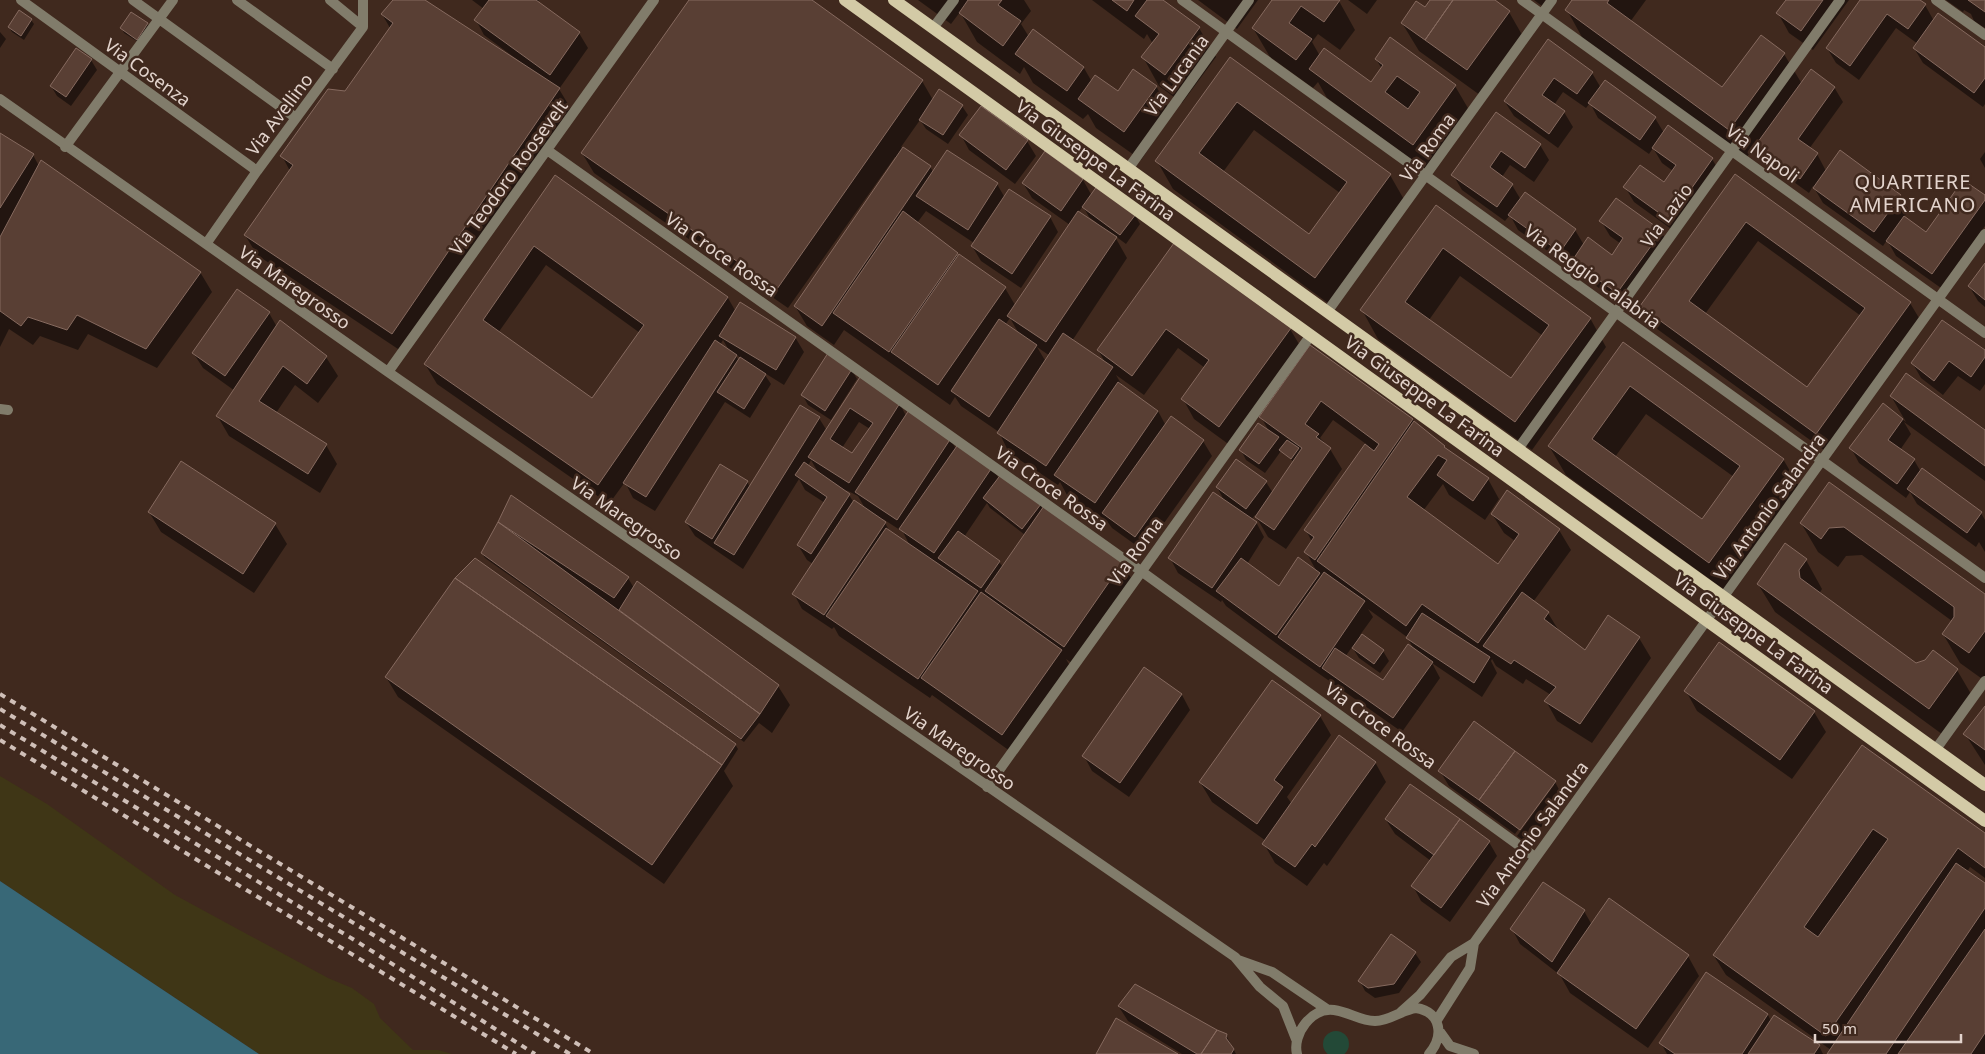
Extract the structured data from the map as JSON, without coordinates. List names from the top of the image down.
{
  "streets": {
    "main road": ["Via Giuseppe La Farina"],
    "street": [
      "Via Cosenza",
      "Via Lucania",
      "Via Avellino",
      "Via Roma",
      "Via Napoli",
      "Via Teodoro Roosevelt",
      "Via Lazio",
      "Via Croce Rossa",
      "Via Reggio Calabria",
      "Via Maregrosso",
      "Via Antonio Salandra"
    ]
  },
  "crossings": [
    ["Via Cosenza", "Via Avellino"],
    ["Via Lucania", "Via Giuseppe La Farina"],
    ["Via Lucania", "Via Reggio Calabria"],
    ["Via Avellino", "Via Maregrosso"],
    ["Via Roma", "Via Napoli"],
    ["Via Roma", "Via Giuseppe La Farina"],
    ["Via Roma", "Via Croce Rossa"],
    ["Via Roma", "Via Reggio Calabria"],
    ["Via Roma", "Via Maregrosso"],
    ["Via Napoli", "Via Lazio"],
    ["Via Napoli", "Via Antonio Salandra"],
    ["Via Giuseppe La Farina", "Via Lazio"],
    ["Via Giuseppe La Farina", "Via Antonio Salandra"],
    ["Via Teodoro Roosevelt", "Via Croce Rossa"],
    ["Via Teodoro Roosevelt", "Via Maregrosso"],
    ["Via Lazio", "Via Reggio Calabria"],
    ["Via Croce Rossa", "Via Antonio Salandra"],
    ["Via Reggio Calabria", "Via Antonio Salandra"]
  ],
  "districts": ["QUARTIERE AMERICANO"],
  "scale_bar": "50 m"
}
